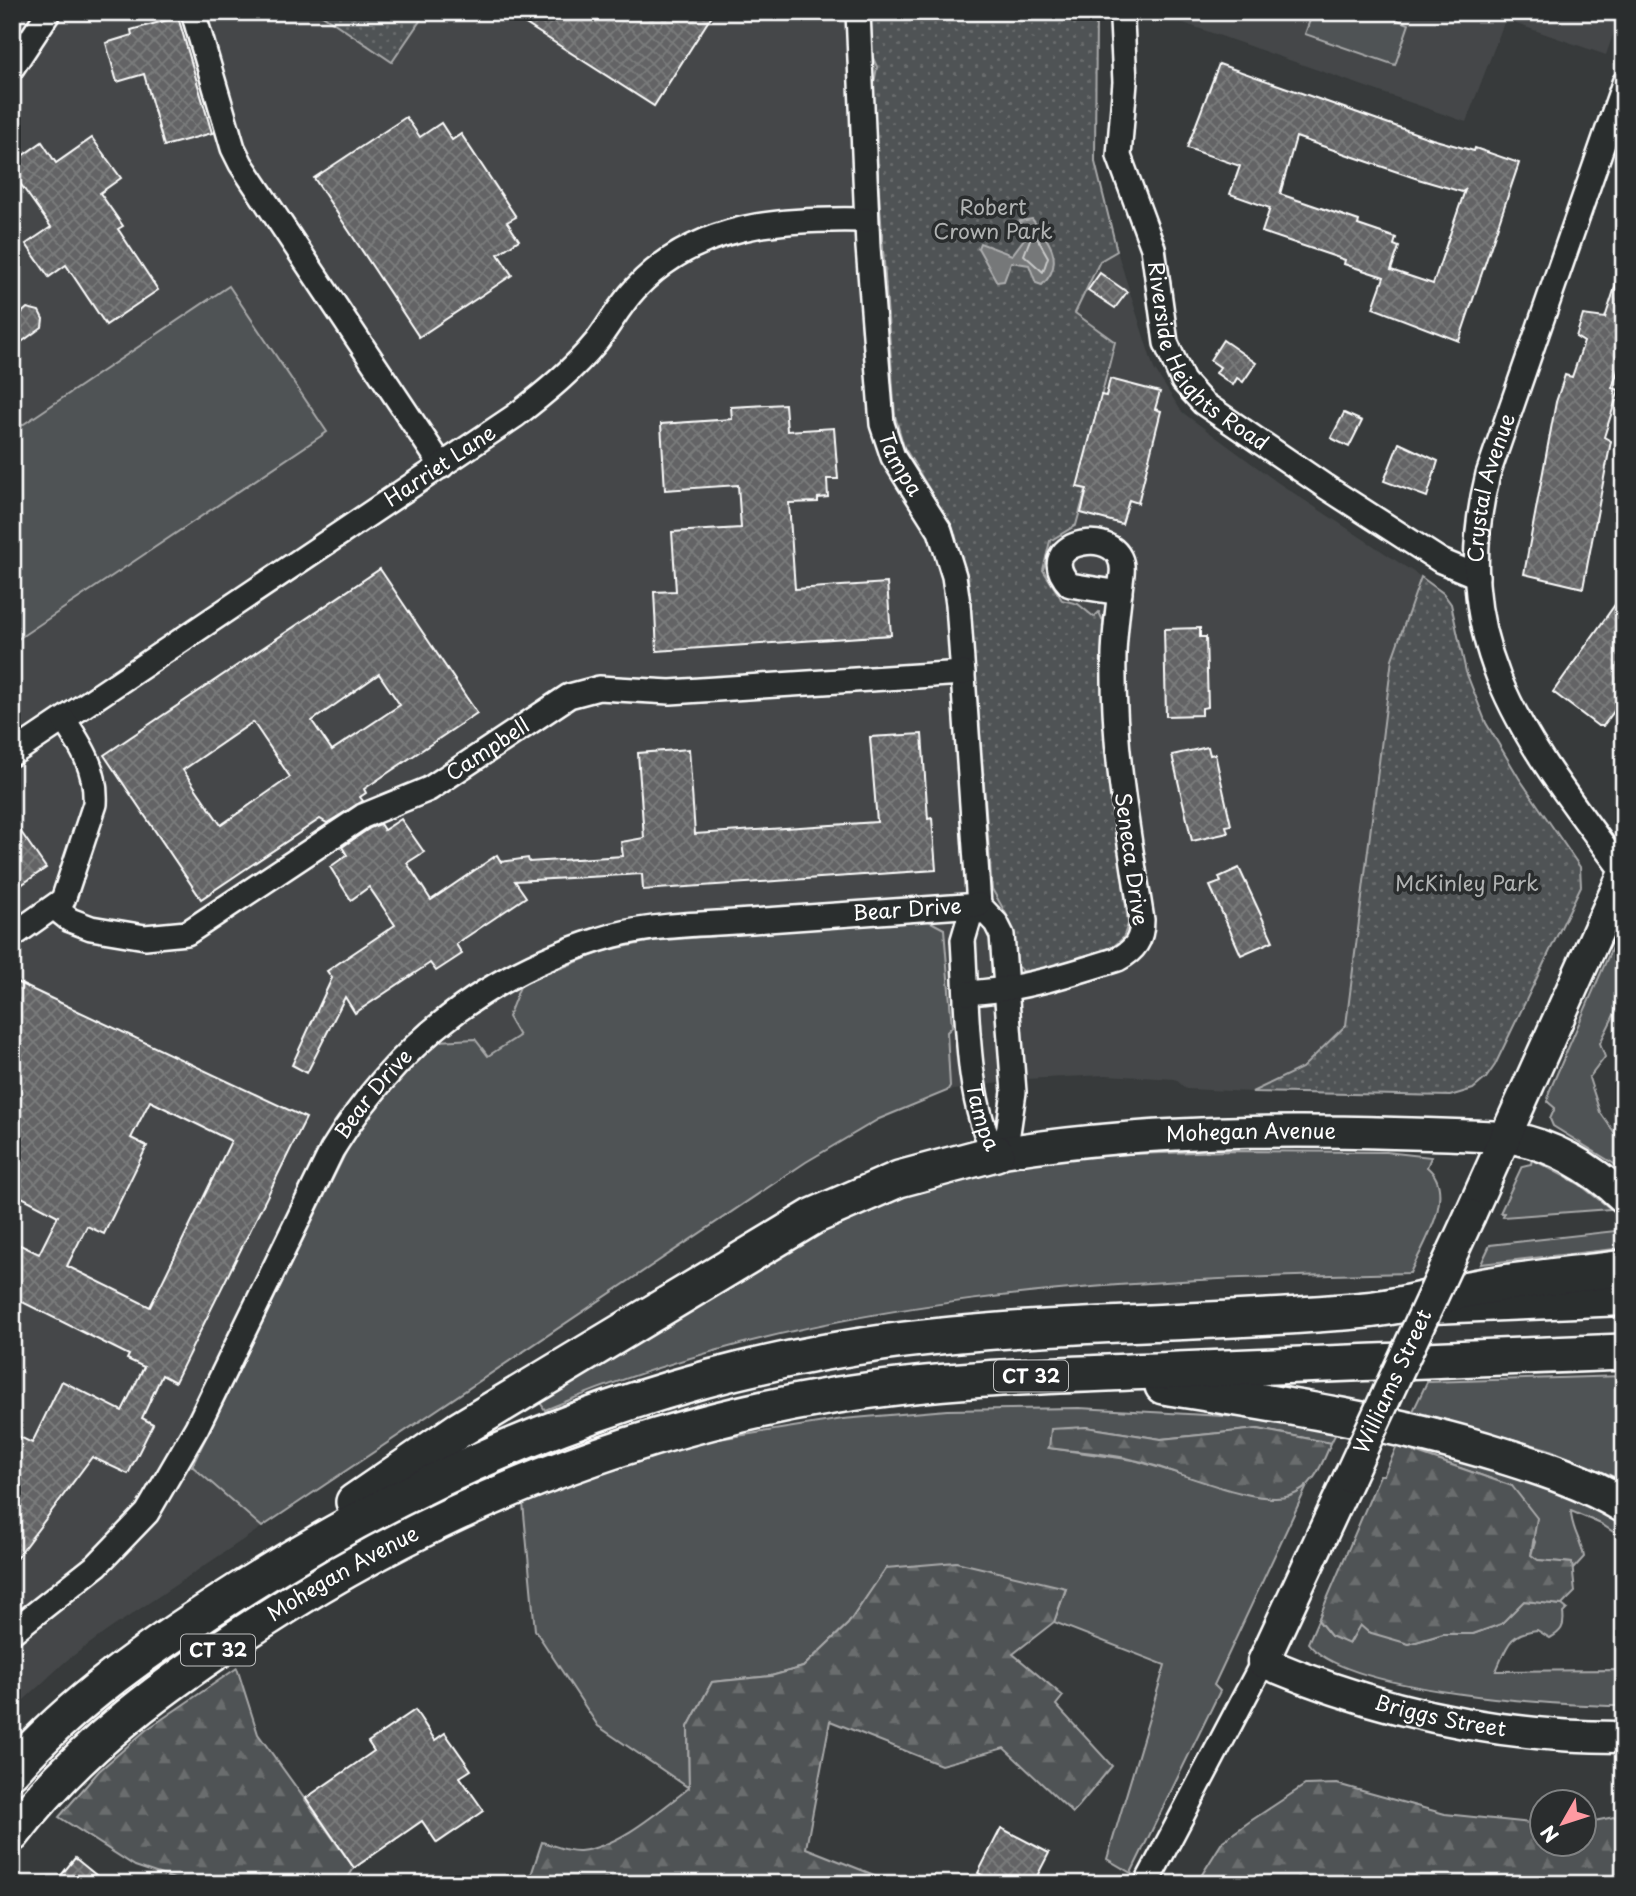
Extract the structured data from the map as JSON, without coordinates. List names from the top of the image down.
{
  "streets": {
    "highway": ["Mohegan Avenue", "CT 32"],
    "main road": ["Williams Street", "Briggs Street"],
    "street": [
      "Riverside Heights Road",
      "Tampa",
      "Harriet Lane",
      "Crystal Avenue",
      "Campbell",
      "Seneca Drive",
      "Bear Drive"
    ]
  },
  "crossings": [
    ["Riverside Heights Road", "Crystal Avenue"],
    ["Tampa", "Harriet Lane"],
    ["Tampa", "Campbell"],
    ["Tampa", "Seneca Drive"],
    ["Tampa", "Bear Drive"],
    ["Tampa", "Mohegan Avenue"],
    ["Crystal Avenue", "Williams Street"],
    ["Mohegan Avenue", "CT 32"],
    ["Mohegan Avenue", "Williams Street"],
    ["Williams Street", "Briggs Street"]
  ],
  "parks": ["Robert Crown Park", "McKinley Park"],
  "north": "bottom left"
}
